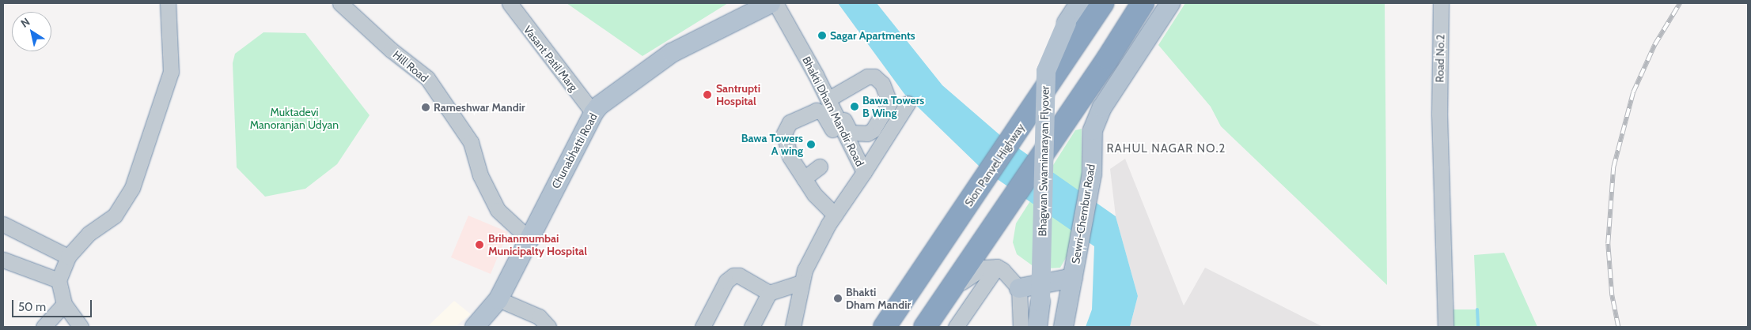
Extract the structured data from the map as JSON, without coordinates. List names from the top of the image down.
{
  "streets": {
    "highway": ["Sion Panvel Highway"],
    "main road": ["Chunabhatti Road", "Bhagwan Swaminarayan Flyover", "Sewri-Chembur Road"],
    "street": [
      "Vasant Patil Marg",
      "Road No.2",
      "Hill Road",
      "Bhakti Dham Mandir Road"
    ]
  },
  "crossings": [
    ["Vasant Patil Marg", "Chunabhatti Road"],
    ["Hill Road", "Chunabhatti Road"]
  ],
  "districts": ["RAHUL NAGAR NO.2"],
  "parks": ["Muktadevi Manoranjan Udyan"],
  "places": [
    "Sagar Apartments",
    "Santrupti Hospital",
    "Bawa Towers B Wing",
    "Rameshwar Mandir",
    "Bawa Towers A wing",
    "Brihanmumbai Municipalty Hospital",
    "Bhakti Dham Mandir"
  ],
  "scale_bar": "50 m",
  "north": "top left"
}
